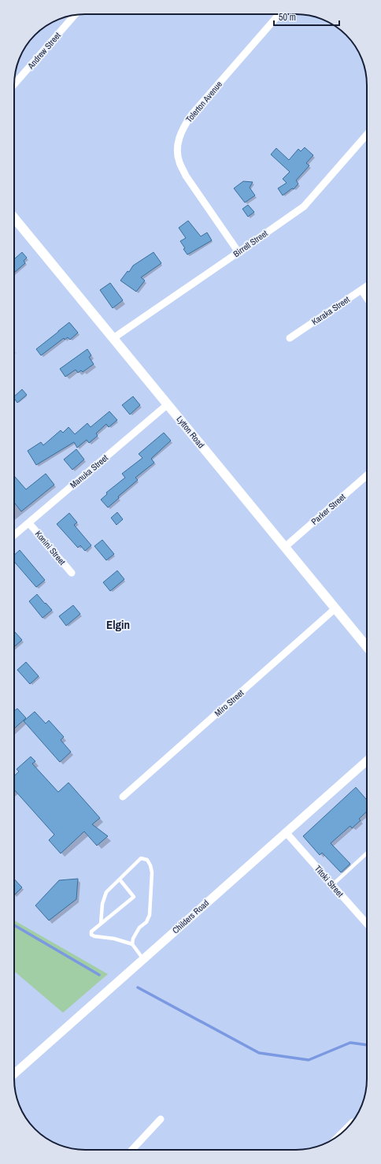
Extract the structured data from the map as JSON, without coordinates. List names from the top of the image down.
{
  "streets": {
    "main road": ["Lytton Road"],
    "street": [
      "Andrew Street",
      "Tolerton Avenue",
      "Birrell Street",
      "Karaka Street",
      "Manuka Street",
      "Parker Street",
      "Konini Street",
      "Miro Street",
      "Titoki Street",
      "Childers Road"
    ]
  },
  "crossings": [
    ["Tolerton Avenue", "Birrell Street"],
    ["Birrell Street", "Lytton Road"],
    ["Lytton Road", "Manuka Street"],
    ["Lytton Road", "Parker Street"],
    ["Lytton Road", "Miro Street"],
    ["Manuka Street", "Konini Street"],
    ["Titoki Street", "Childers Road"]
  ],
  "districts": ["Elgin"],
  "scale_bar": "50 m"
}
